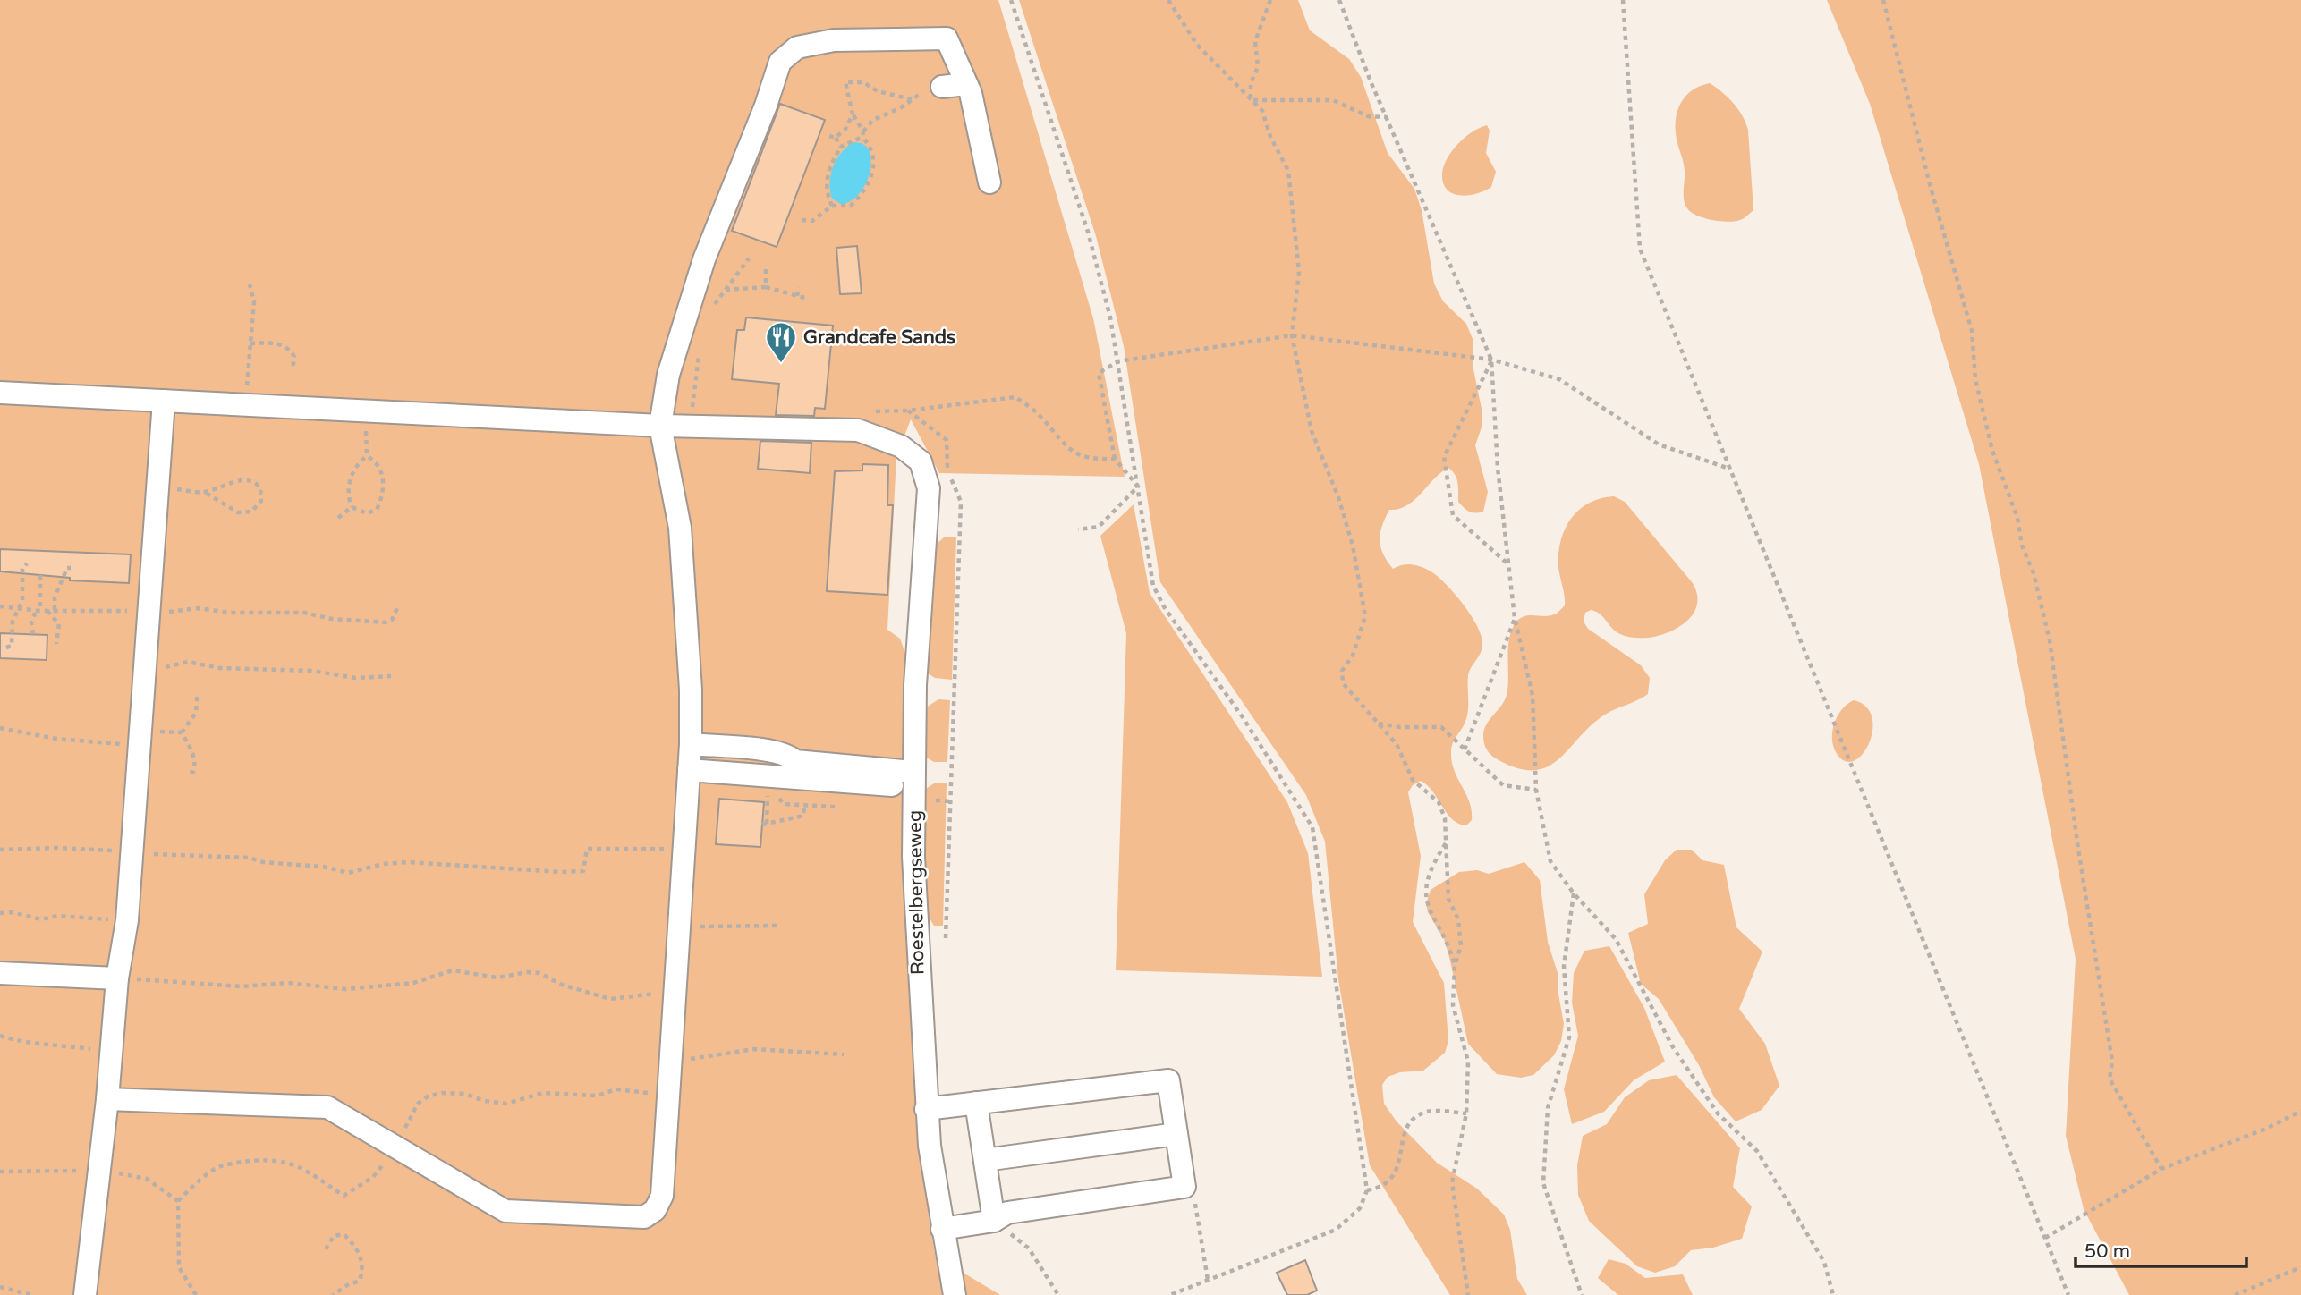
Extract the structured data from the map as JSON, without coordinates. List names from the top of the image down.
{
  "streets": {
    "street": ["Roestelbergseweg"]
  },
  "places": {
    "restaurant": ["Grandcafe Sands"]
  },
  "scale_bar": "50 m"
}
